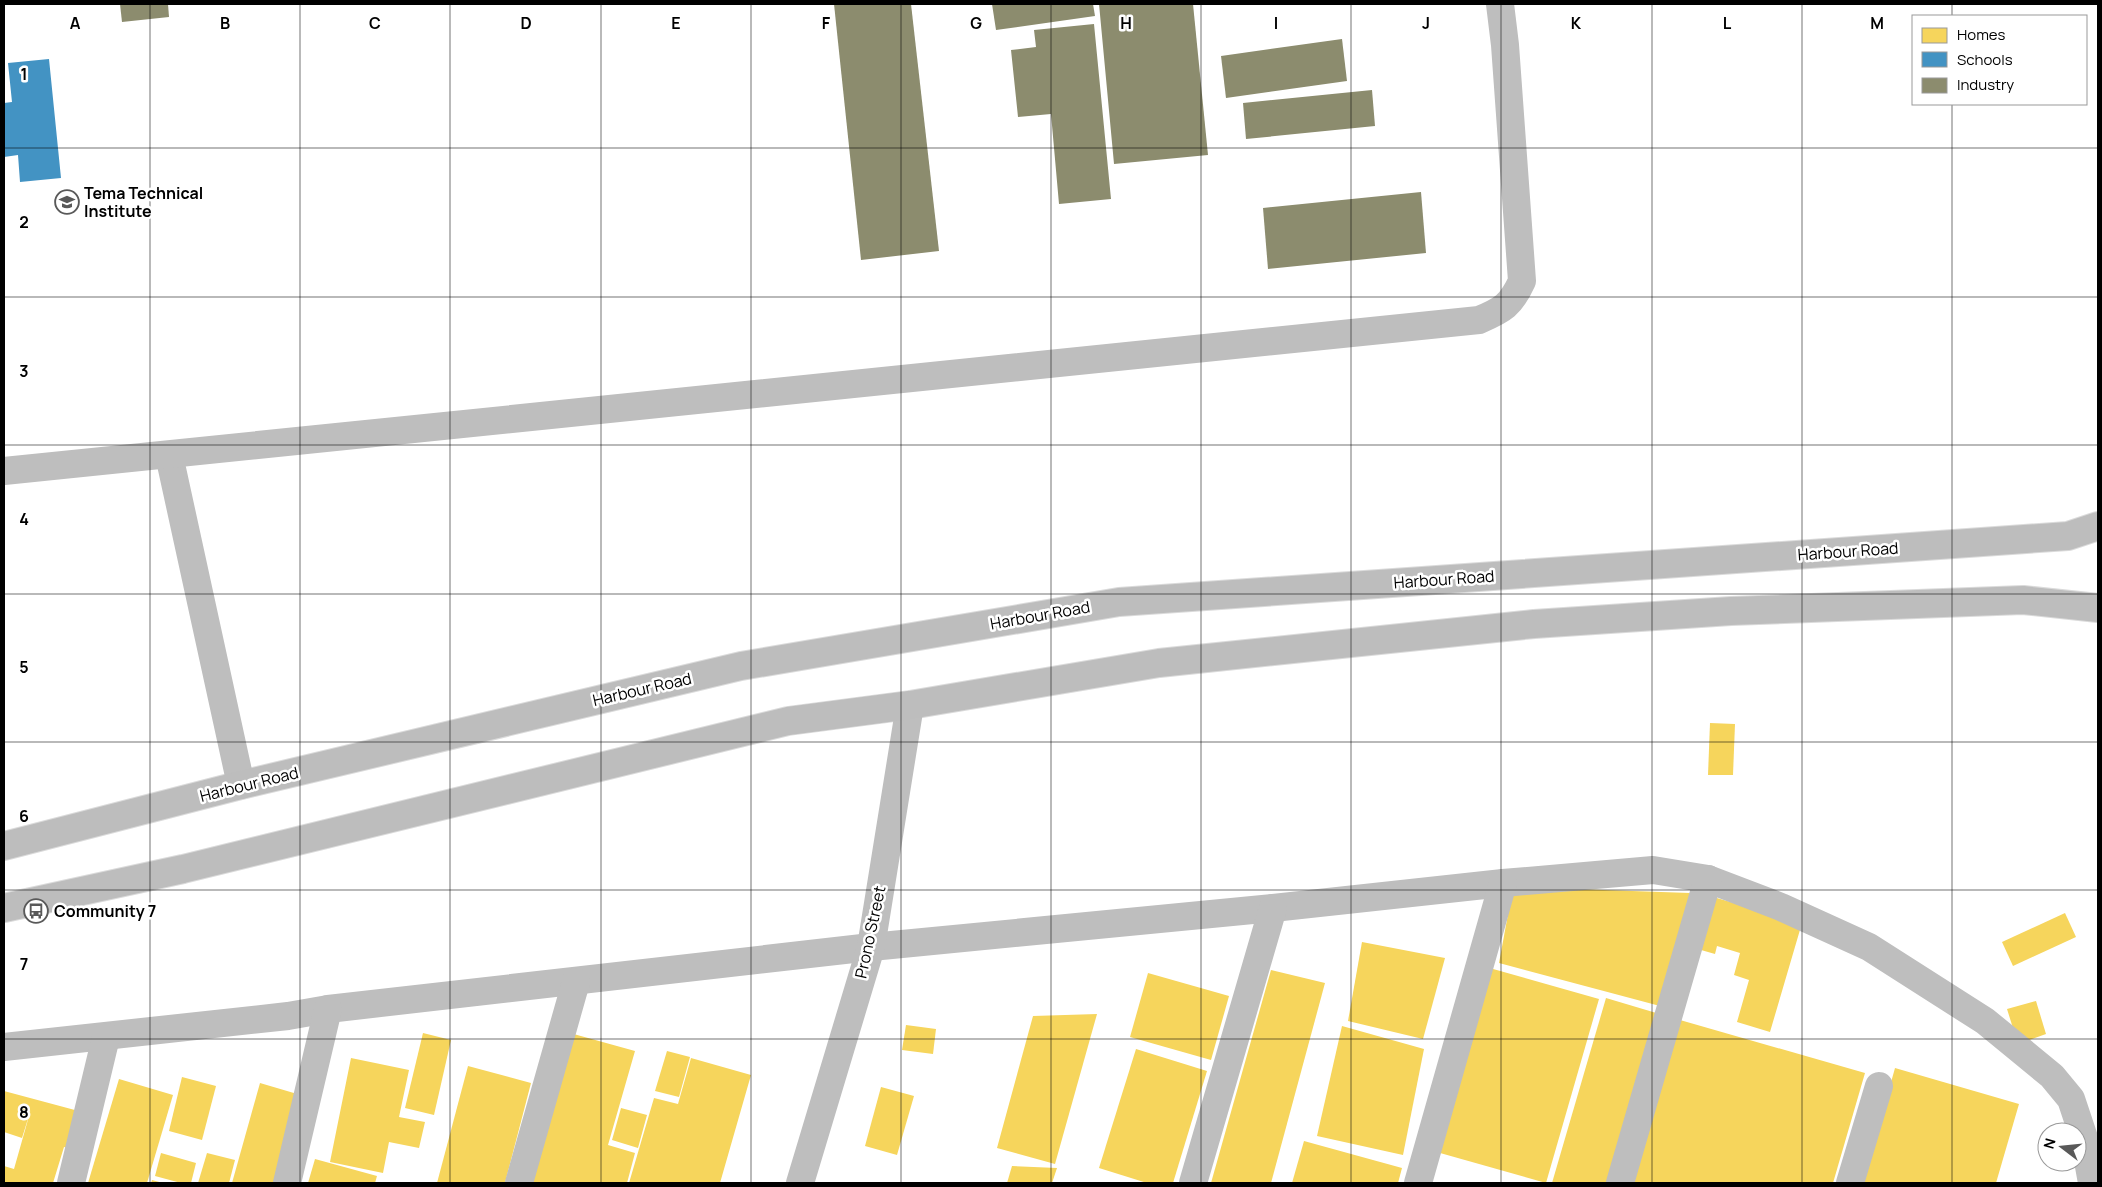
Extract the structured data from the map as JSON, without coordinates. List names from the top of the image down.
{
  "streets": {
    "highway": ["Harbour Road"],
    "street": ["Prono Street"]
  },
  "places": {
    "school or university": ["Tema Technical Institute"],
    "bus stop": ["Community 7"]
  },
  "legend": ["Homes", "Schools", "Industry"],
  "north": "left",
  "grid": {
    "columns": [
      "A",
      "B",
      "C",
      "D",
      "E",
      "F",
      "G",
      "H",
      "I",
      "J",
      "K",
      "L",
      "M"
    ],
    "rows": [
      "1",
      "2",
      "3",
      "4",
      "5",
      "6",
      "7",
      "8"
    ]
  }
}
